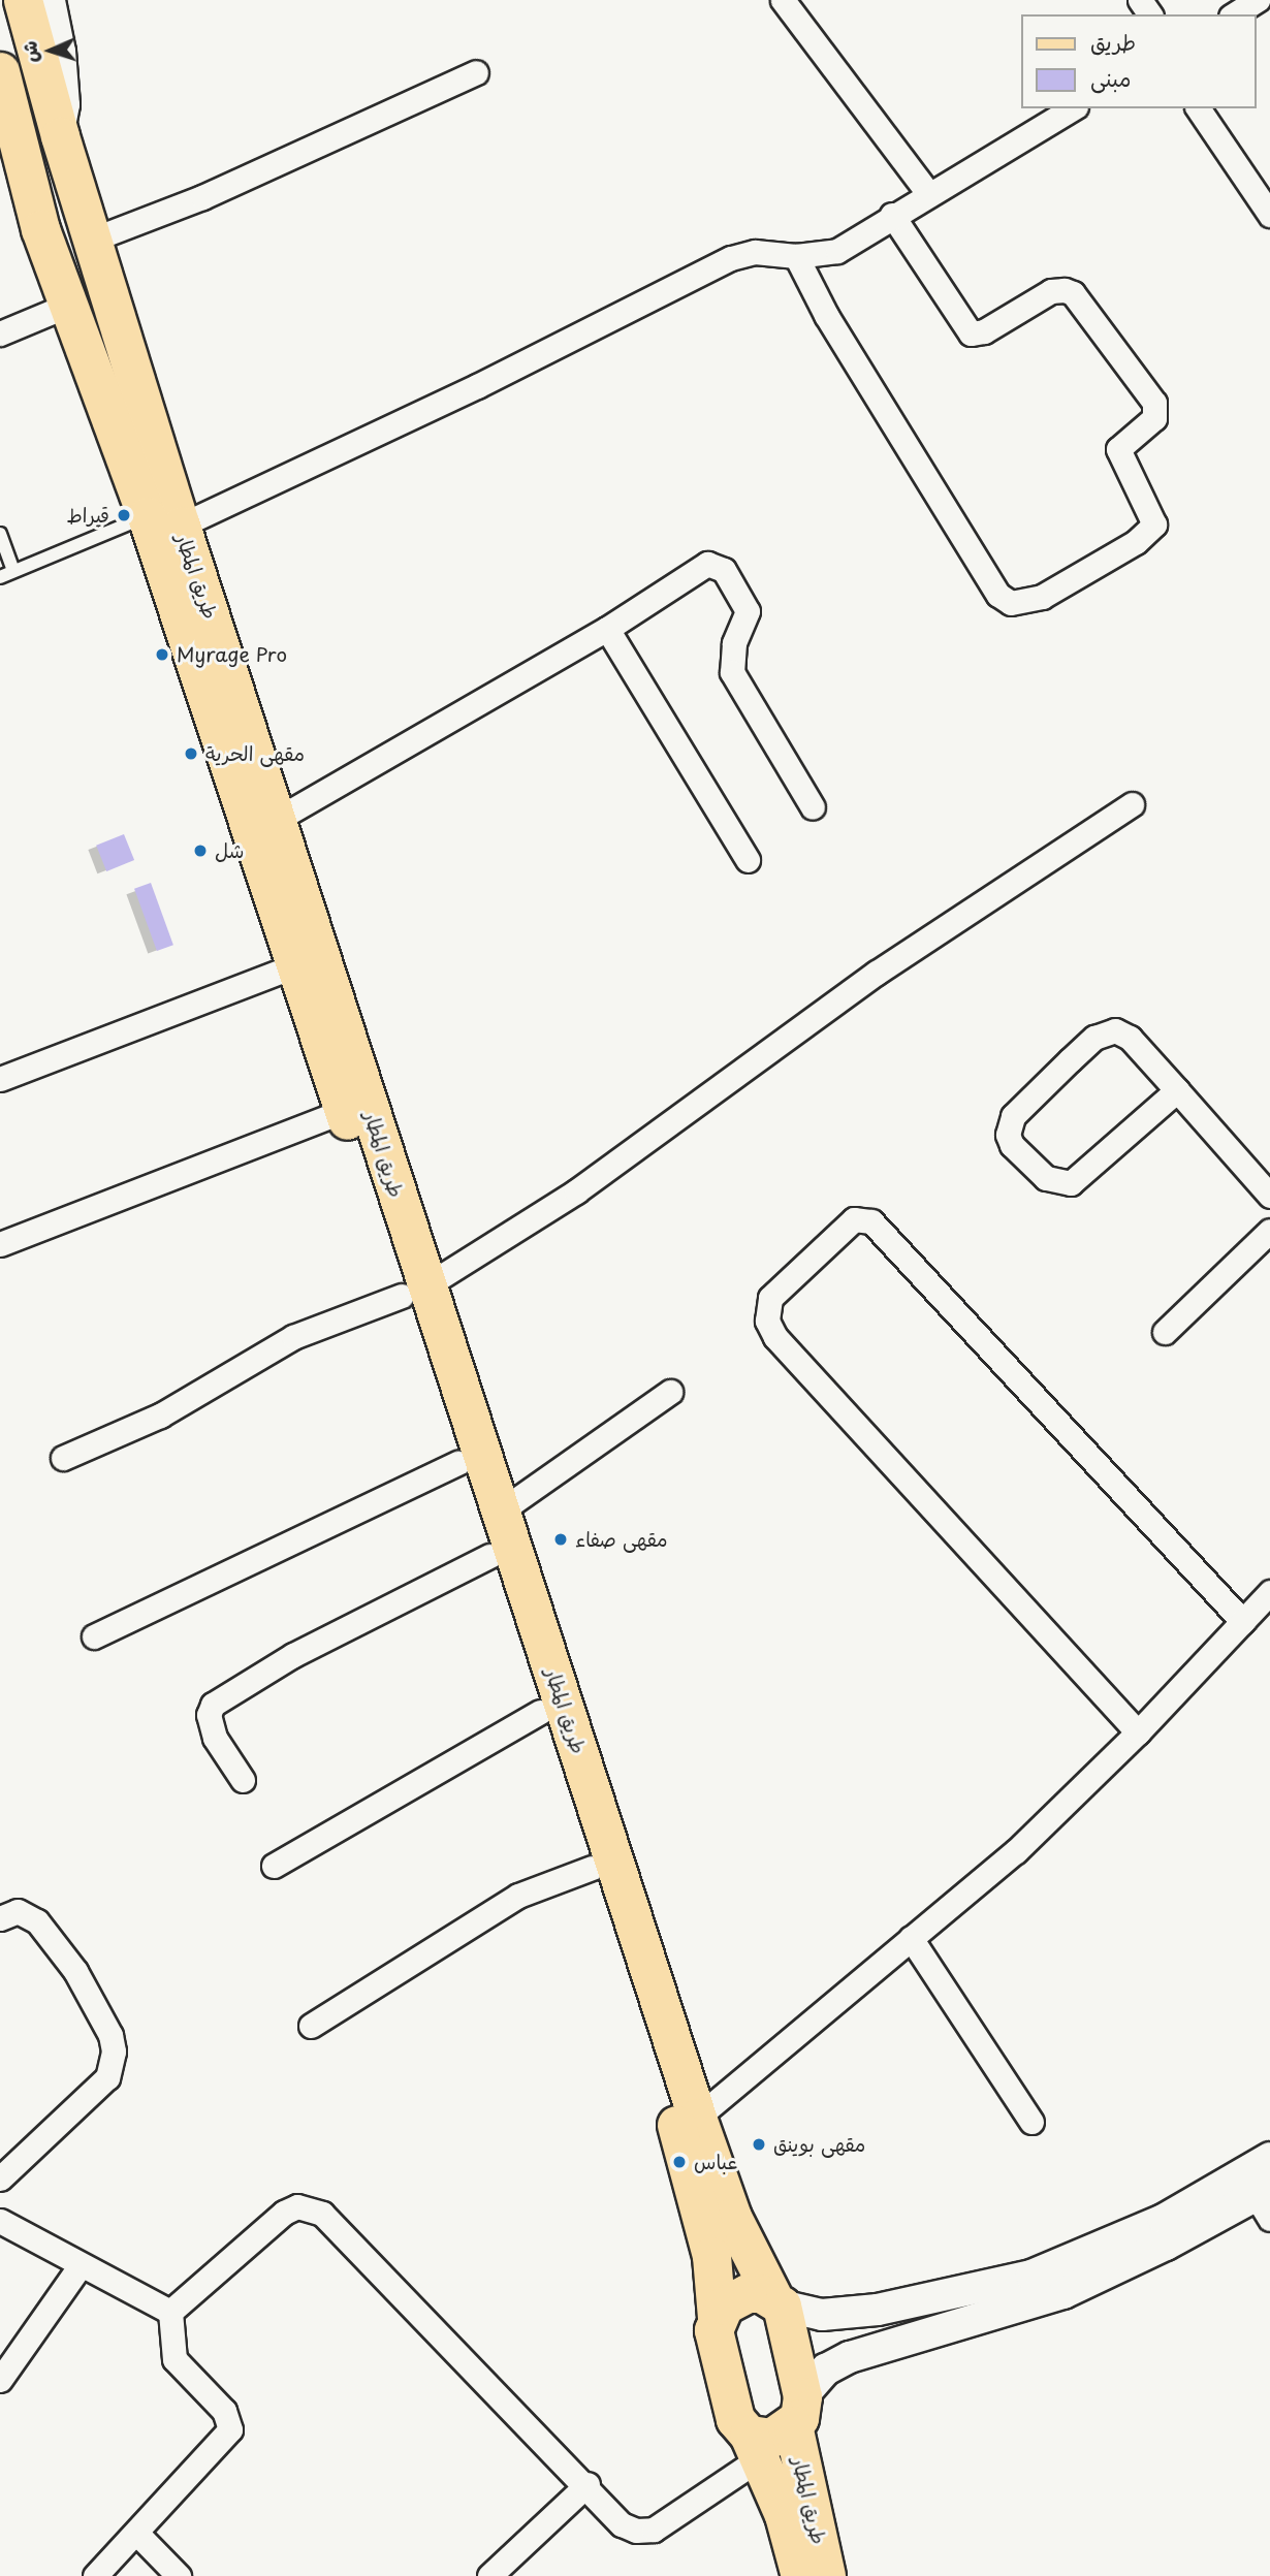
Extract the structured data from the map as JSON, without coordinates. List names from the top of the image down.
{
  "streets": {
    "main road": ["طريق المطار"]
  },
  "places": [
    "قيراط",
    "Myrage Pro",
    "مقهى الحرية",
    "شل",
    "مقهى صفاء",
    "مقهى بوينق",
    "عباس"
  ],
  "legend": ["طريق", "مبنى"],
  "north": "left"
}
